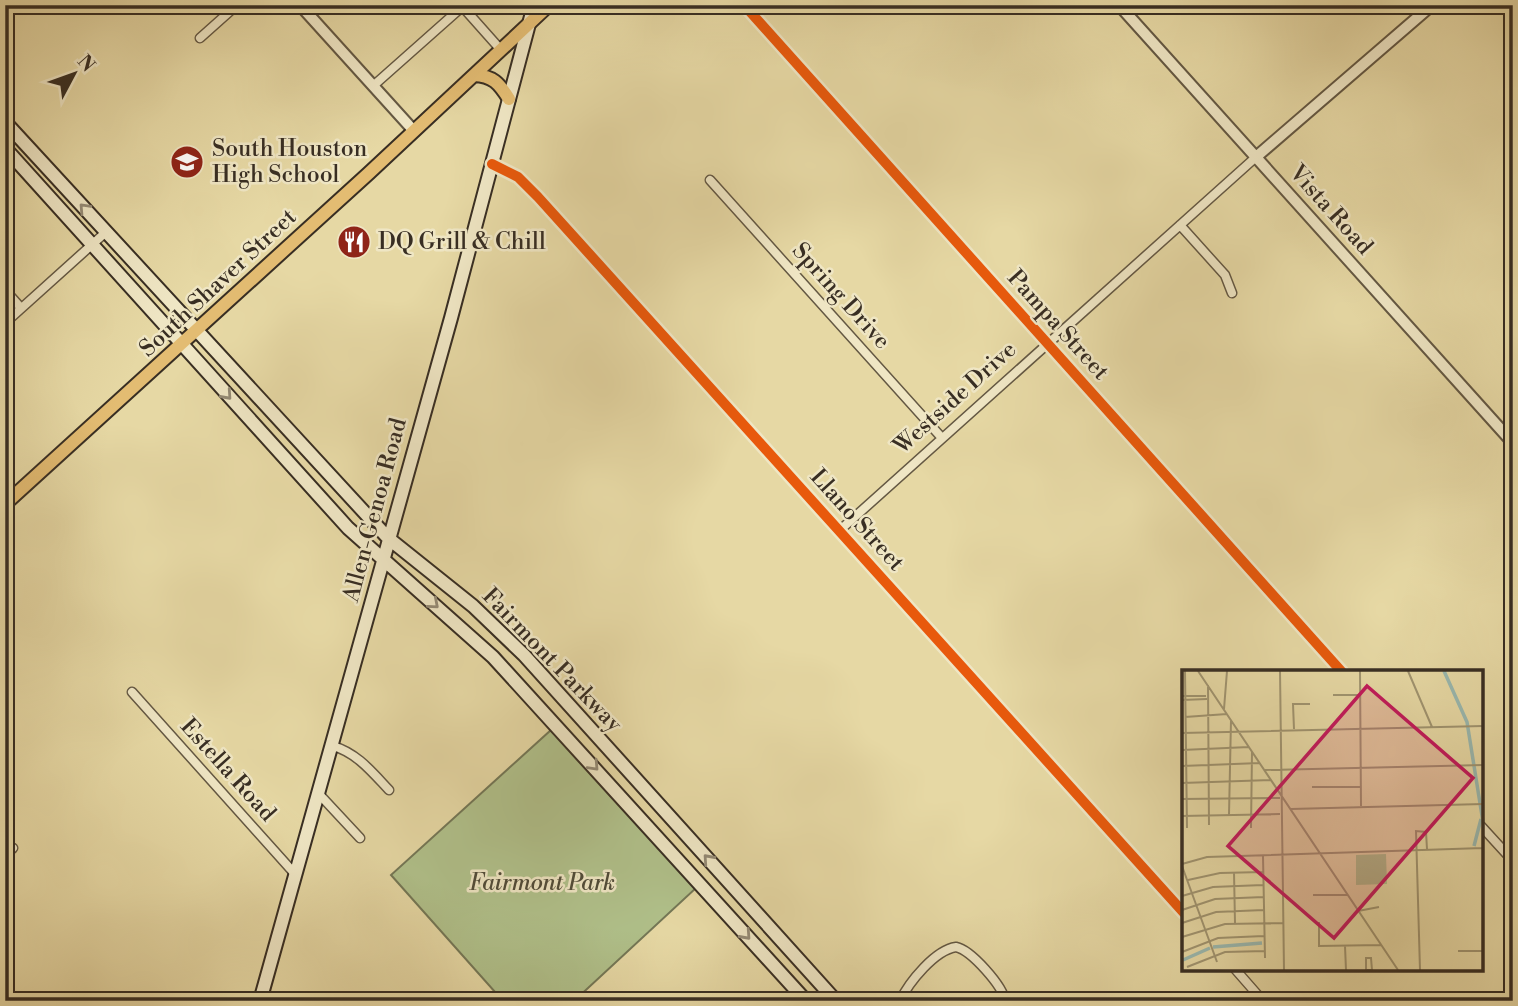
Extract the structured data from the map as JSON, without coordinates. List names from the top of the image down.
{
  "streets": {
    "main road": ["South Shaver Street", "Allen-Genoa Road", "Fairmont Parkway"],
    "street": [
      "Vista Road",
      "Spring Drive",
      "Pampa Street",
      "Westside Drive",
      "Llano Street",
      "Estella Road"
    ]
  },
  "crossings": [
    ["Vista Road", "Westside Drive"],
    ["South Shaver Street", "Allen-Genoa Road"],
    ["South Shaver Street", "Fairmont Parkway"],
    ["Spring Drive", "Westside Drive"],
    ["Pampa Street", "Westside Drive"],
    ["Westside Drive", "Llano Street"],
    ["Allen-Genoa Road", "Llano Street"],
    ["Allen-Genoa Road", "Fairmont Parkway"],
    ["Allen-Genoa Road", "Estella Road"]
  ],
  "parks": ["Fairmont Park"],
  "places": {
    "school or university": ["South Houston High School"],
    "restaurant": ["DQ Grill & Chill"]
  },
  "north": "top right"
}
